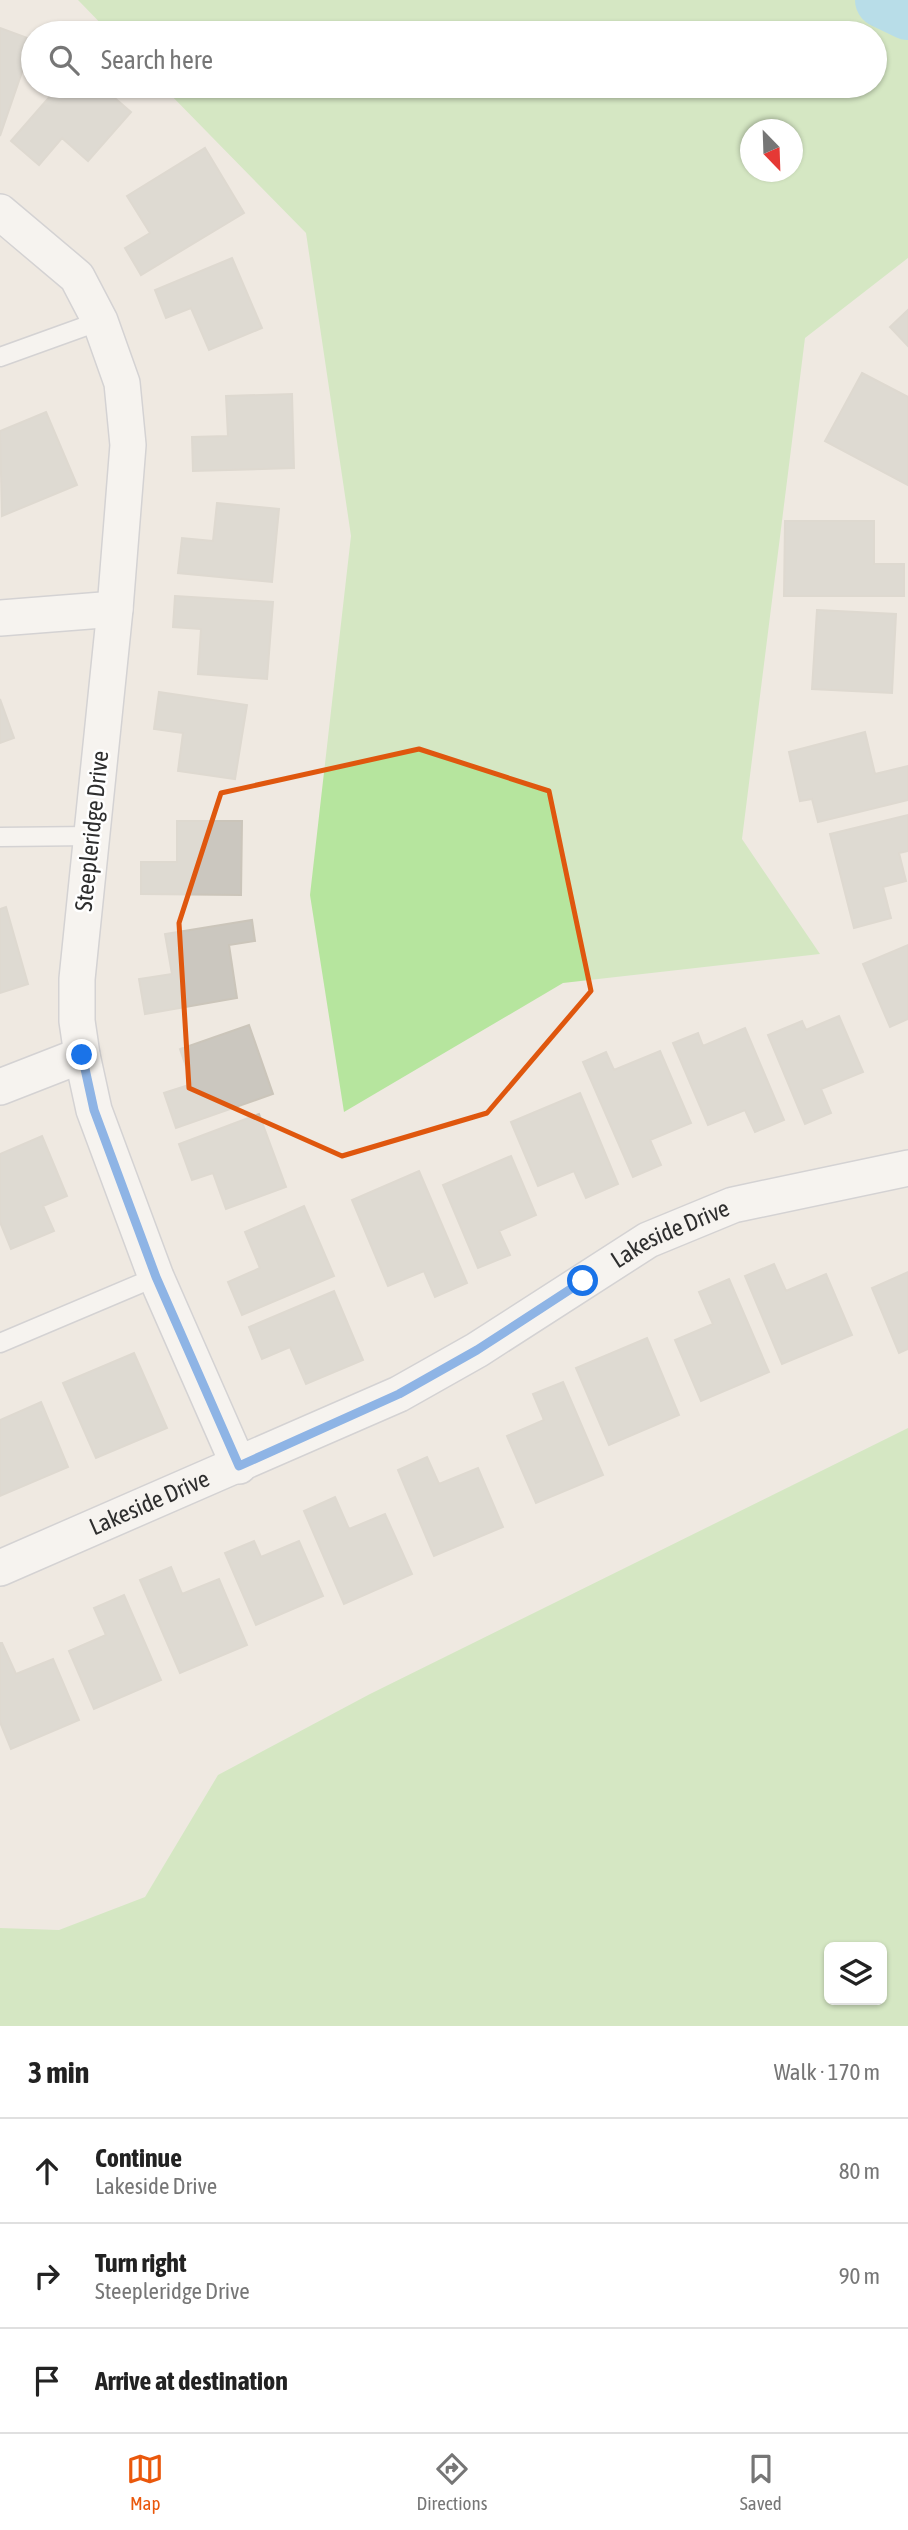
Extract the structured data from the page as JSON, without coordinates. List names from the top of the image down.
{
  "streets": {
    "street": ["Steepleridge Drive", "Lakeside Drive"]
  },
  "crossings": [
    ["Steepleridge Drive", "Lakeside Drive"]
  ],
  "north": "bottom right",
  "page": {
    "search": "Search here",
    "heading": ["3 min", "Walk · 170 m"],
    "list": [
      ["Continue", "Lakeside Drive", "80 m"],
      ["Turn right", "Steepleridge Drive", "90 m"],
      "Arrive at destination"
    ],
    "nav": ["Map", "Directions", "Saved"]
  }
}
